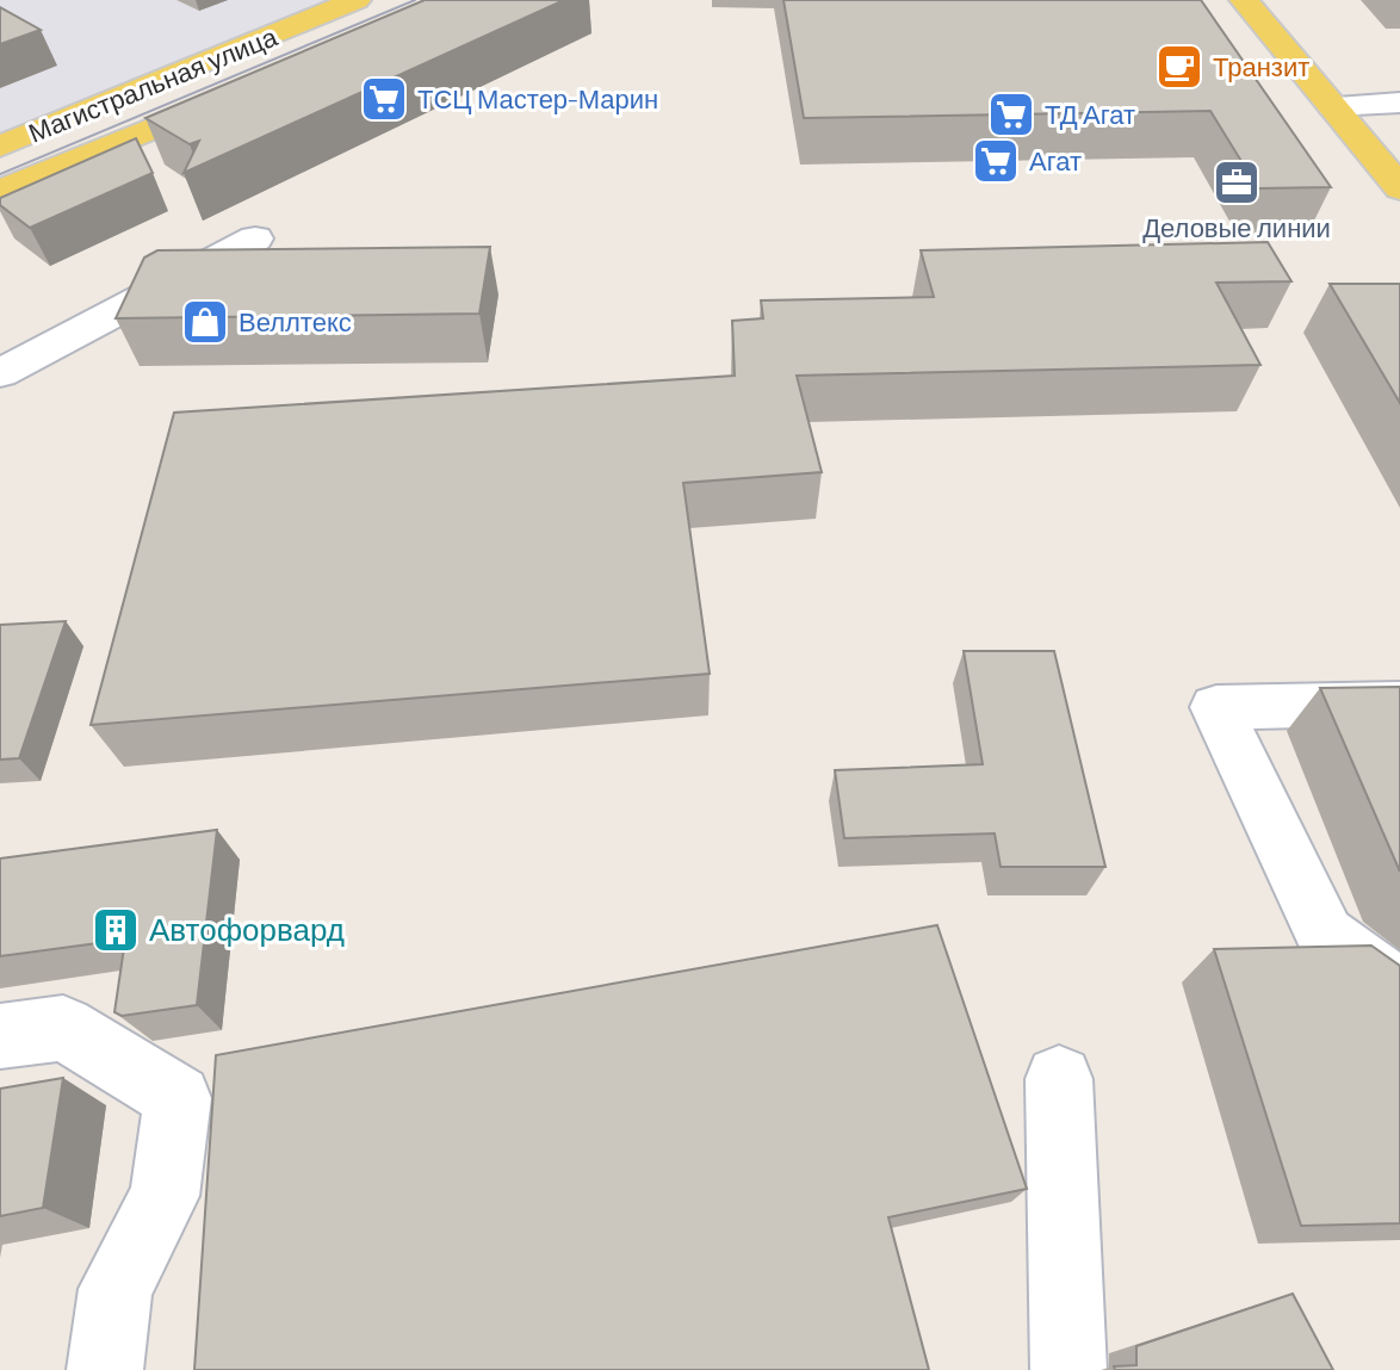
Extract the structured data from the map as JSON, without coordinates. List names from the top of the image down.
{
  "streets": {
    "main road": ["Магистральная улица"]
  },
  "places": {
    "cafe": ["Транзит"],
    "supermarket": ["ТСЦ Мастер-Марин", "ТД Агат", "Агат"],
    "office": ["Деловые линии"],
    "shop": ["Веллтекс"],
    "building": ["Автофорвард"]
  }
}
